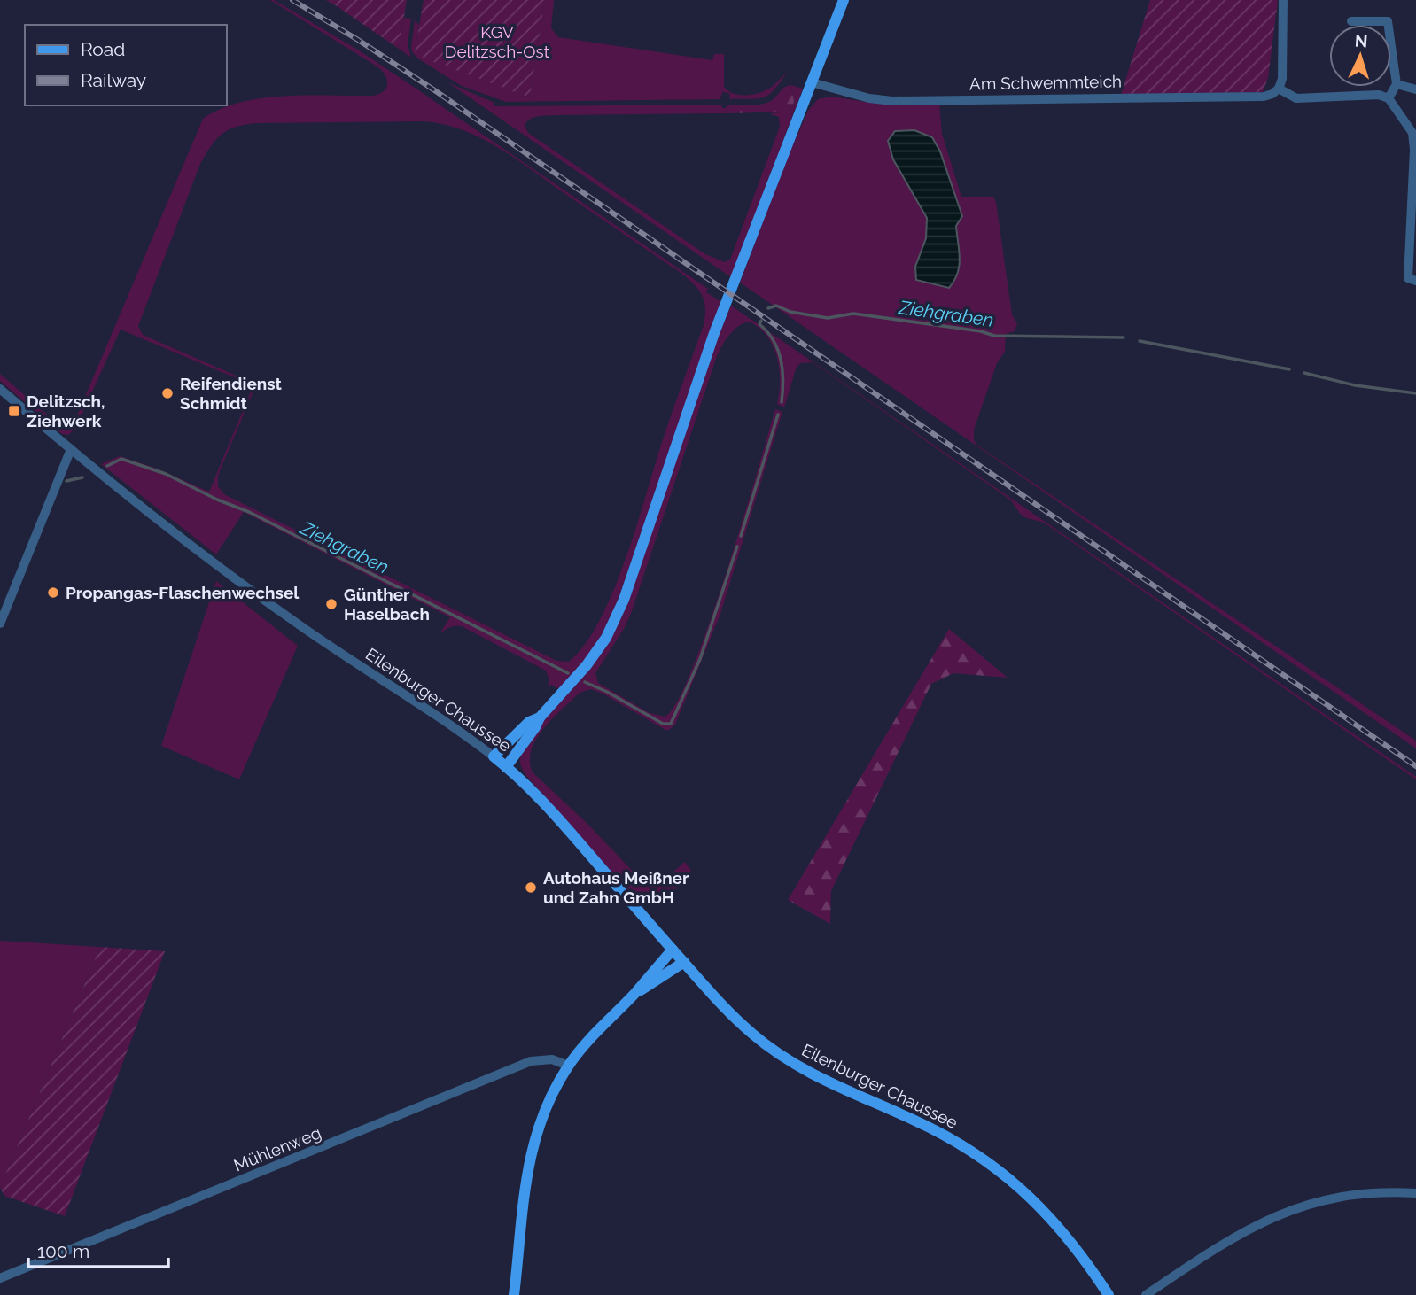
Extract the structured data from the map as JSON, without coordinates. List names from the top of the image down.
{
  "streets": {
    "main road": ["Eilenburger Chaussee"],
    "street": ["Am Schwemmteich", "Mühlenweg"]
  },
  "water": ["Ziehgraben"],
  "parks": ["KGV Delitzsch-Ost"],
  "places": {
    "other": [
      "Reifendienst Schmidt",
      "Propangas-Flaschenwechsel",
      "Günther Haselbach",
      "Autohaus Meißner und Zahn GmbH"
    ],
    "transit": ["Delitzsch, Ziehwerk"]
  },
  "legend": ["Road", "Railway"],
  "scale_bar": "100 m",
  "north": "top"
}
